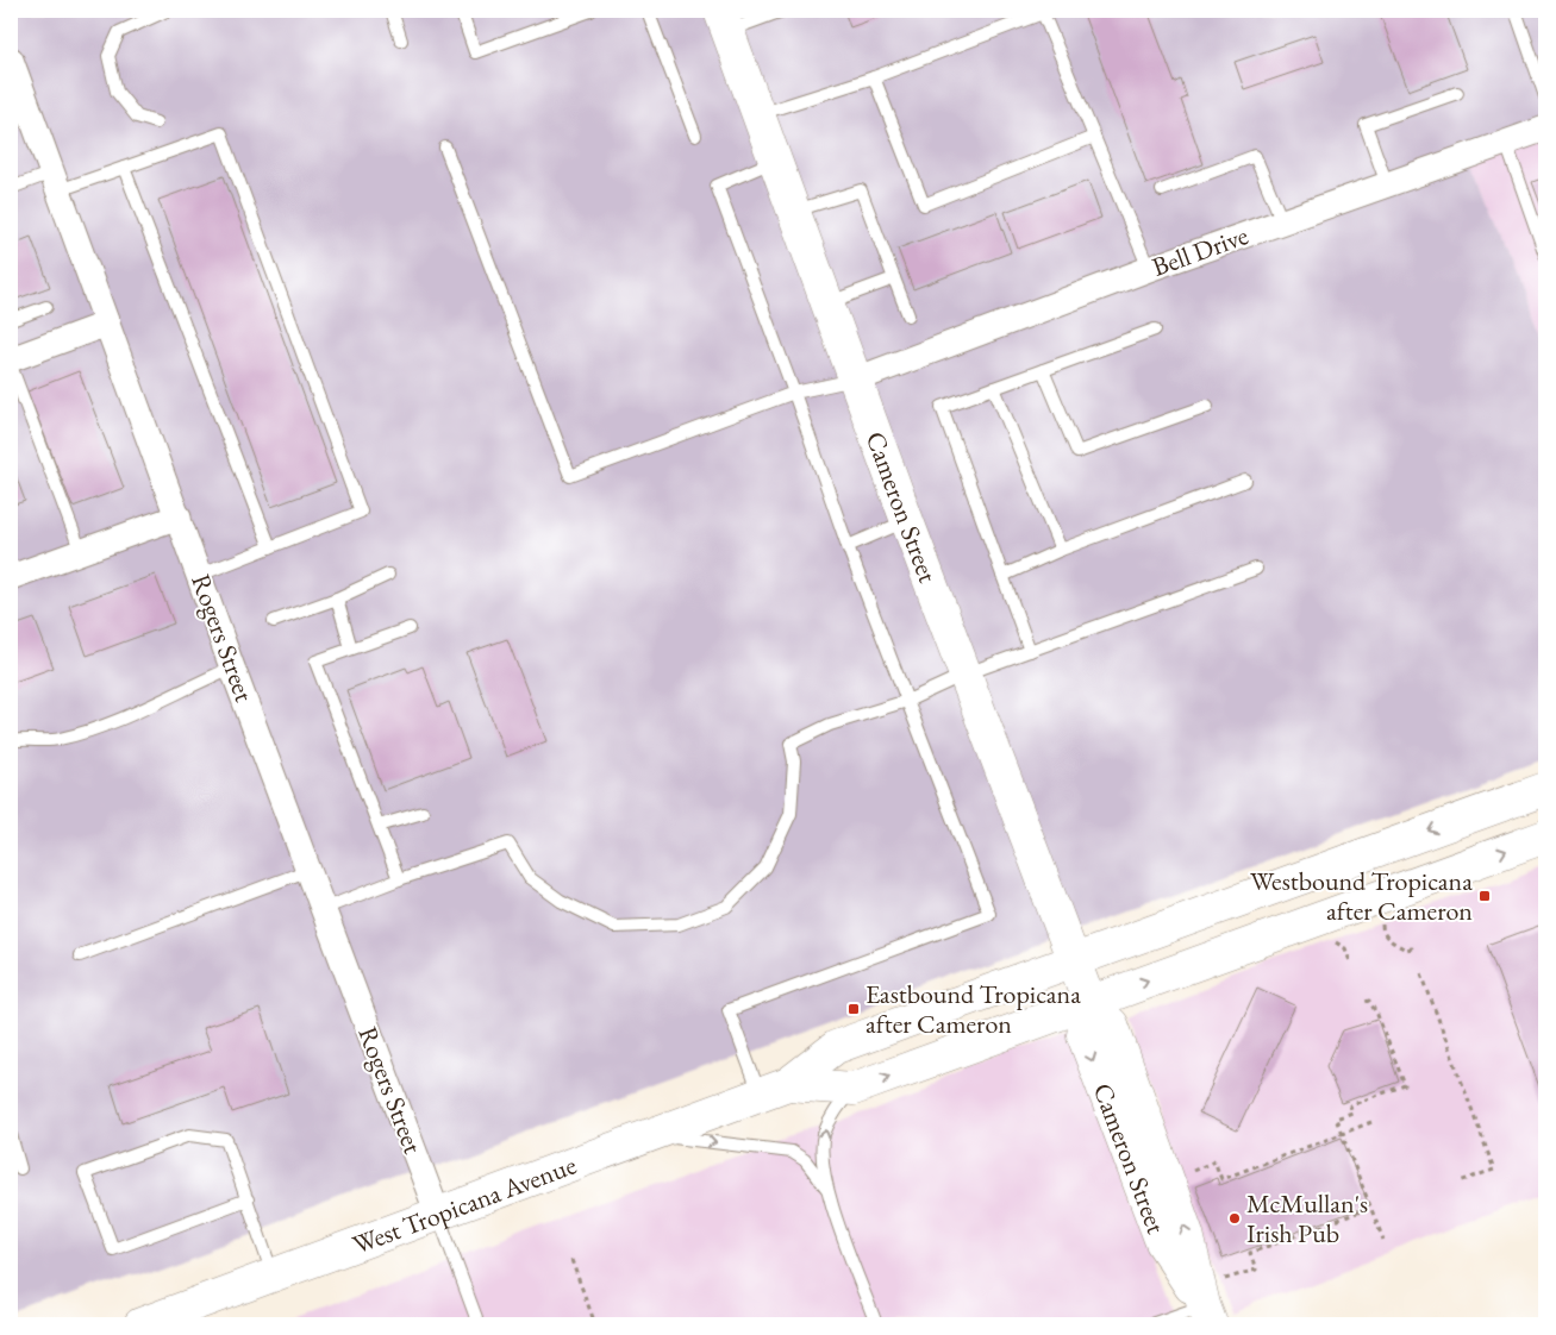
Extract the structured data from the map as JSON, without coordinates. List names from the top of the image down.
{
  "streets": {
    "main road": ["Cameron Street", "West Tropicana Avenue"],
    "street": ["Bell Drive", "Rogers Street"]
  },
  "crossings": [
    ["Bell Drive", "Cameron Street"],
    ["Cameron Street", "West Tropicana Avenue"],
    ["Rogers Street", "West Tropicana Avenue"]
  ],
  "places": {
    "transit": ["Westbound Tropicana after Cameron", "Eastbound Tropicana after Cameron"],
    "other": ["McMullan's Irish Pub"]
  }
}
